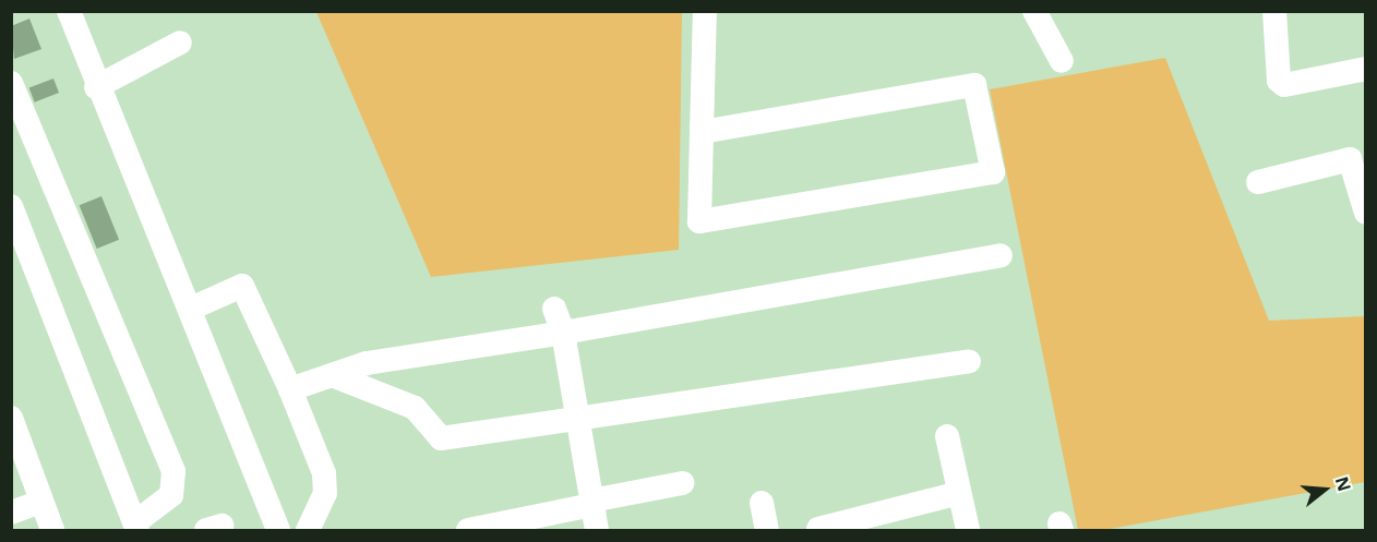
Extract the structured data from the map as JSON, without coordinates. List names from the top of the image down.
{
  "north": "right"
}
